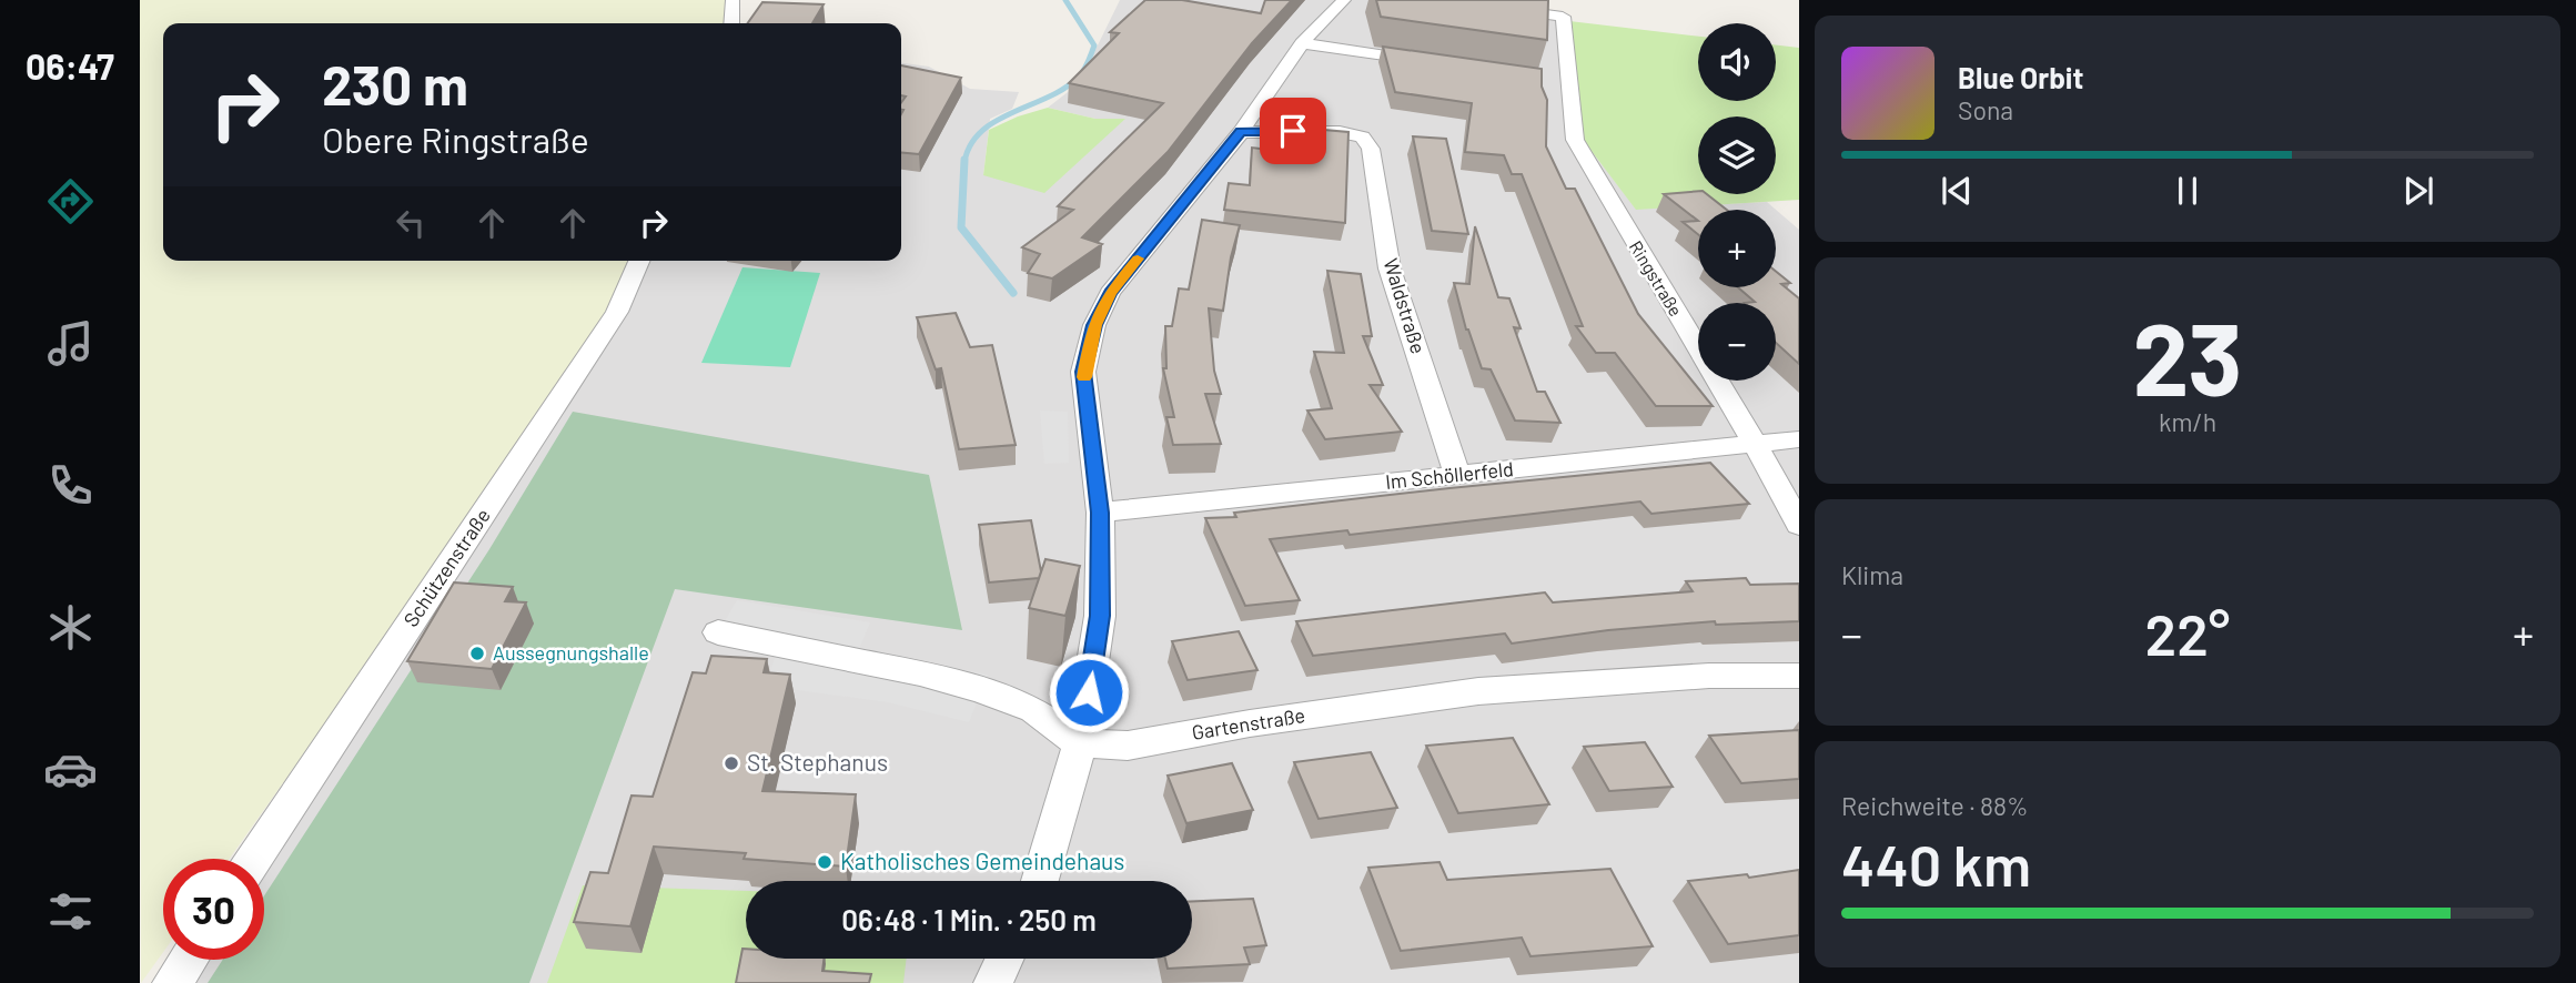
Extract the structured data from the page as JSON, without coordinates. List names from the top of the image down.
{
  "streets": {
    "street": [
      "Ringstraße",
      "Waldstraße",
      "Im Schöllerfeld",
      "Schützenstraße",
      "Gartenstraße"
    ]
  },
  "crossings": [
    ["Ringstraße", "Im Schöllerfeld"],
    ["Waldstraße", "Im Schöllerfeld"]
  ],
  "places": ["Aussegnungshalle", "St. Stephanus", "Katholisches Gemeindehaus"],
  "page": {
    "tabs": "06:47",
    "map_buttons": ["+", "−"],
    "turn": ["230 m", "Obere Ringstraße"],
    "song": ["Blue Orbit", "Sona"],
    "tile": [
      ["23", "km/h"],
      "Klima",
      ["Reichweite · 88%", "440 km"]
    ],
    "heat": ["−", "22°", "+"],
    "limit": "30",
    "trip": "06:48 · 1 Min. · 250 m"
  }
}
